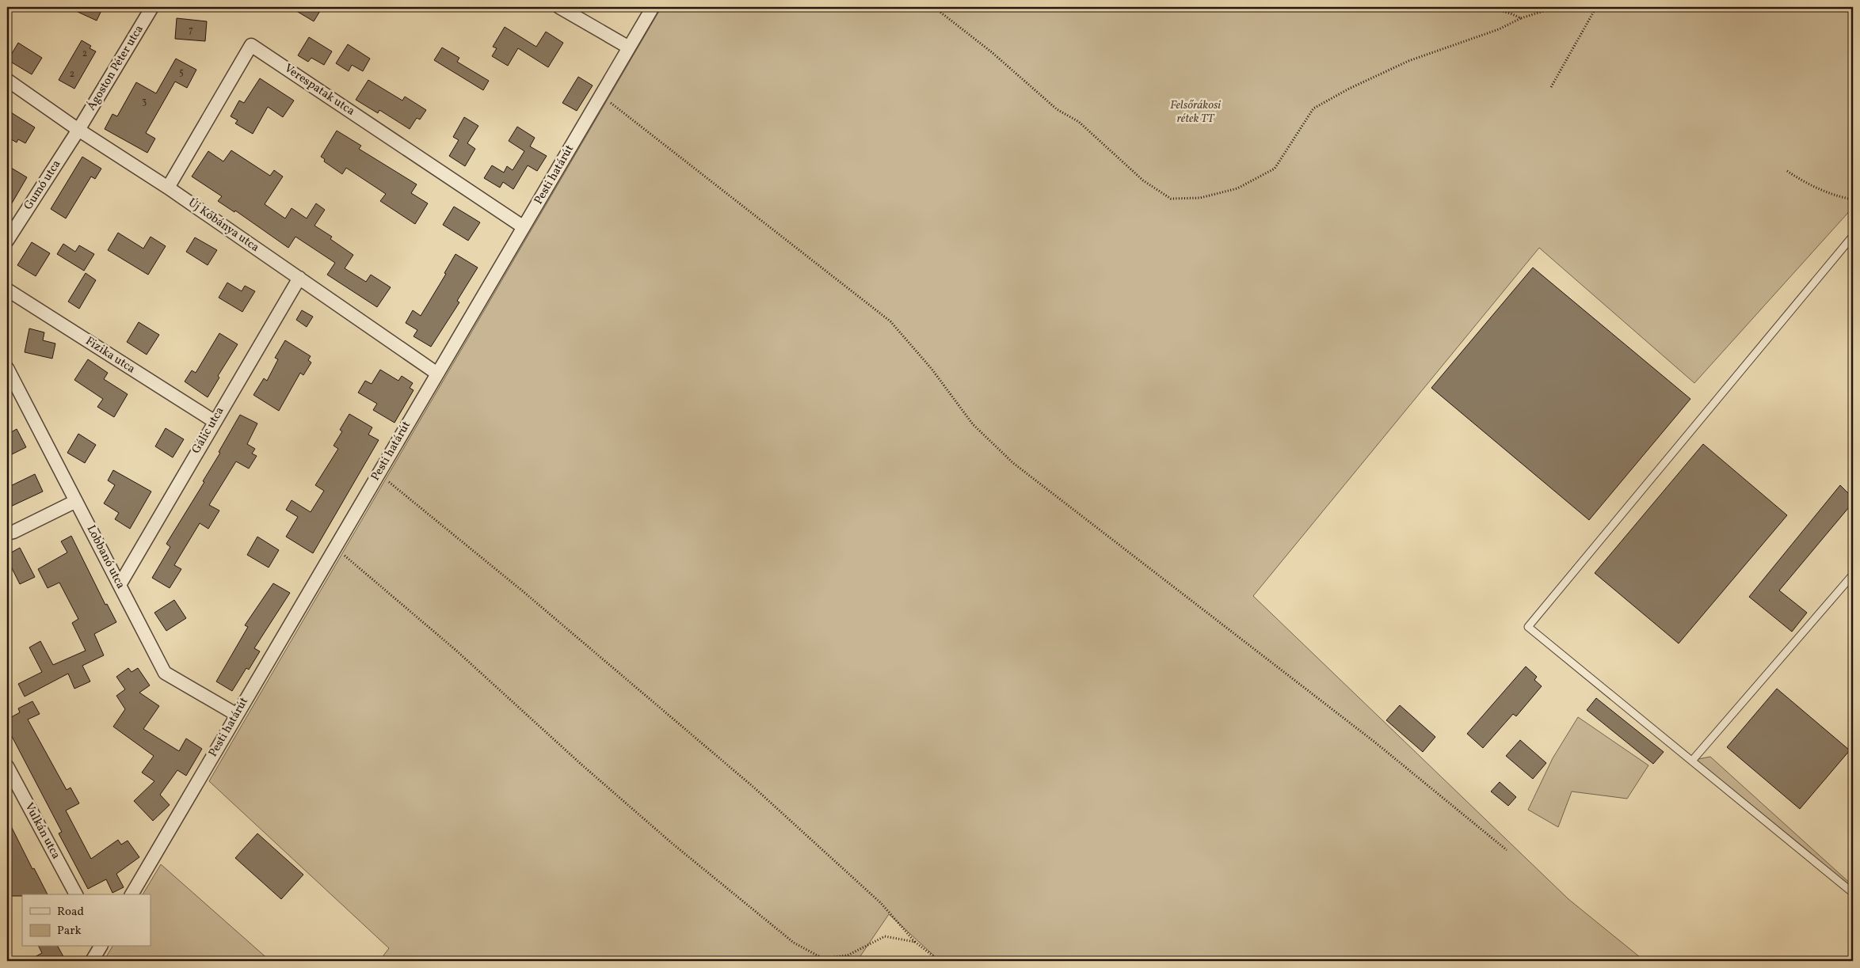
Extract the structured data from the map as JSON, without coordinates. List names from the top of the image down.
{
  "streets": {
    "street": [
      "Ágoston Péter utca",
      "Verespatak utca",
      "Pesti határút",
      "Gumó utca",
      "Új Kőbánya utca",
      "Fizika utca",
      "Gálic utca",
      "Lobbanó utca",
      "Vulkán utca"
    ]
  },
  "crossings": [
    ["Ágoston Péter utca", "Gumó utca"],
    ["Ágoston Péter utca", "Új Kőbánya utca"],
    ["Verespatak utca", "Pesti határút"],
    ["Verespatak utca", "Új Kőbánya utca"],
    ["Pesti határút", "Új Kőbánya utca"],
    ["Pesti határút", "Lobbanó utca"],
    ["Gumó utca", "Új Kőbánya utca"],
    ["Új Kőbánya utca", "Gálic utca"],
    ["Fizika utca", "Gálic utca"],
    ["Gálic utca", "Lobbanó utca"]
  ],
  "parks": ["Felsőrákosi rétek TT"],
  "house_numbers": [
    "7",
    "2",
    "5",
    "2",
    "3"
  ],
  "legend": ["Road", "Park"]
}
